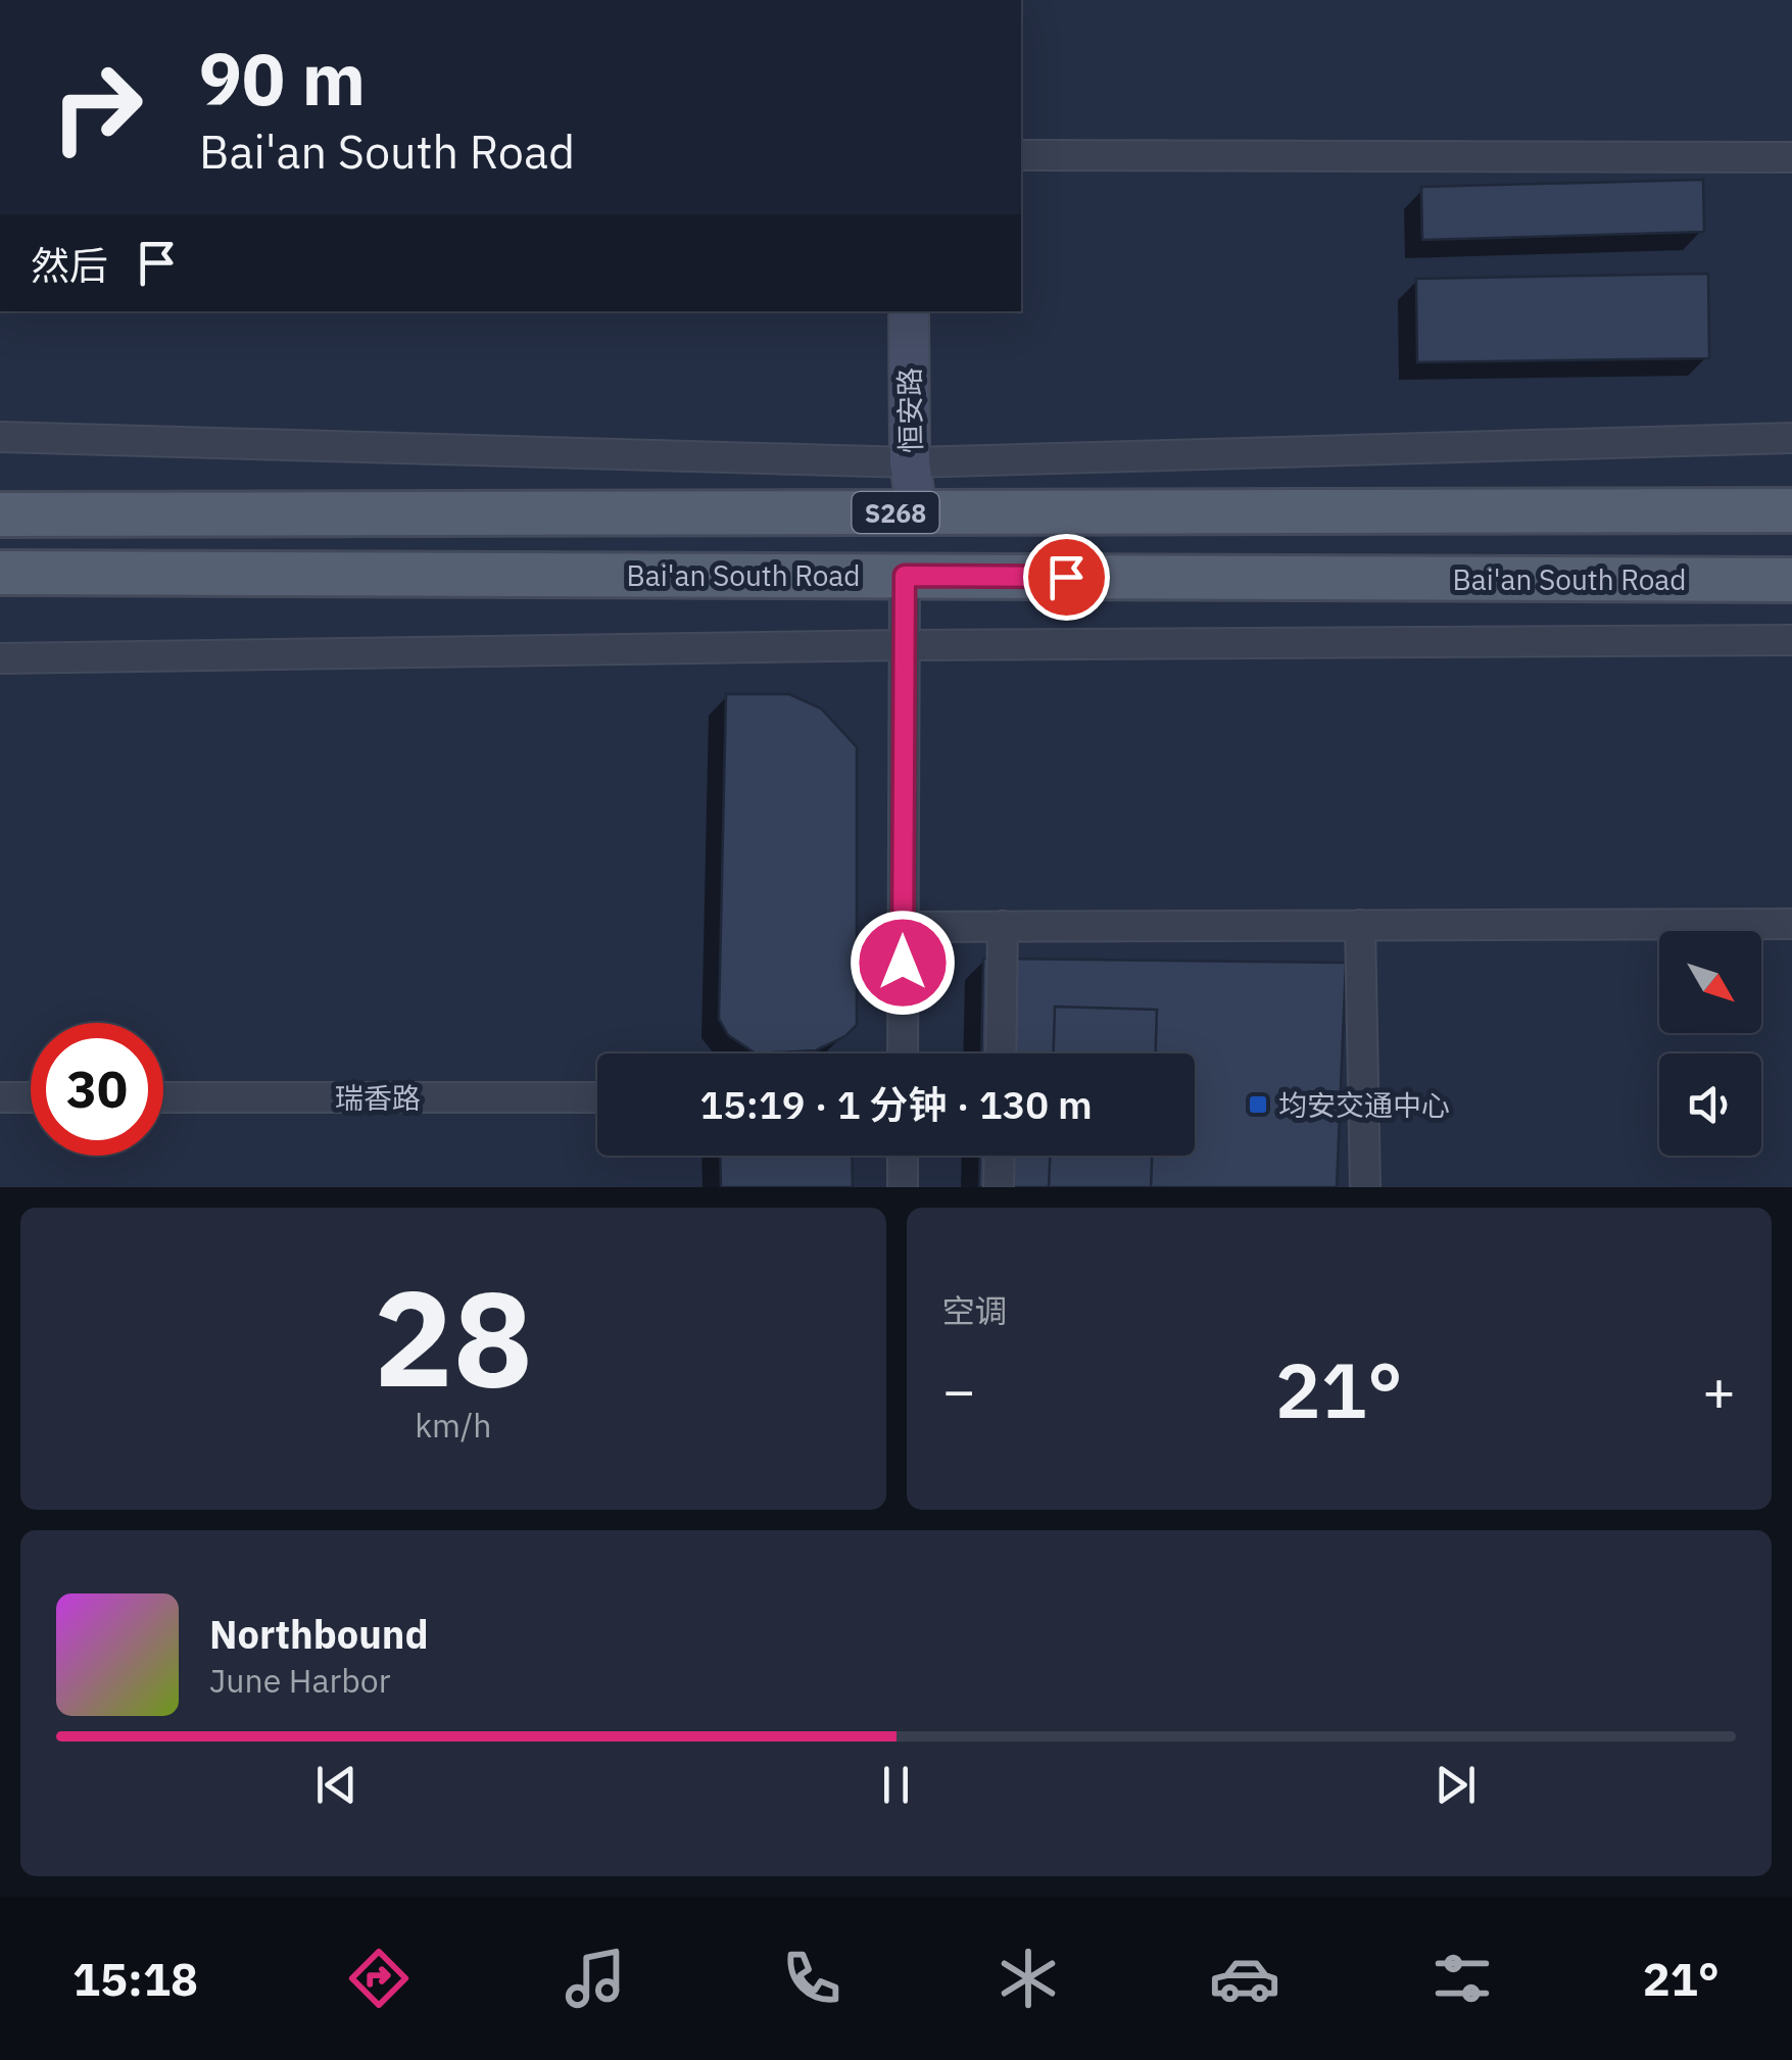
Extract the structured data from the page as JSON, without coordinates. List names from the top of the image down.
{
  "streets": {
    "main road": ["S268", "Bai'an South Road"],
    "street": ["恒安路", "瑞香路"]
  },
  "crossings": [
    ["恒安路", "S268"]
  ],
  "places": {
    "transit": ["均安交通中心"]
  },
  "north": "bottom right",
  "page": {
    "turn": ["90 m", "Bai'an South Road"],
    "then": "然后",
    "limit": "30",
    "trip": "15:19 · 1 分钟 · 130 m",
    "tile": [
      ["28", "km/h"],
      "空调"
    ],
    "heat": ["−", "21°", "+"],
    "song": ["Northbound", "June Harbor"],
    "tabs": ["15:18", "21°"]
  }
}
